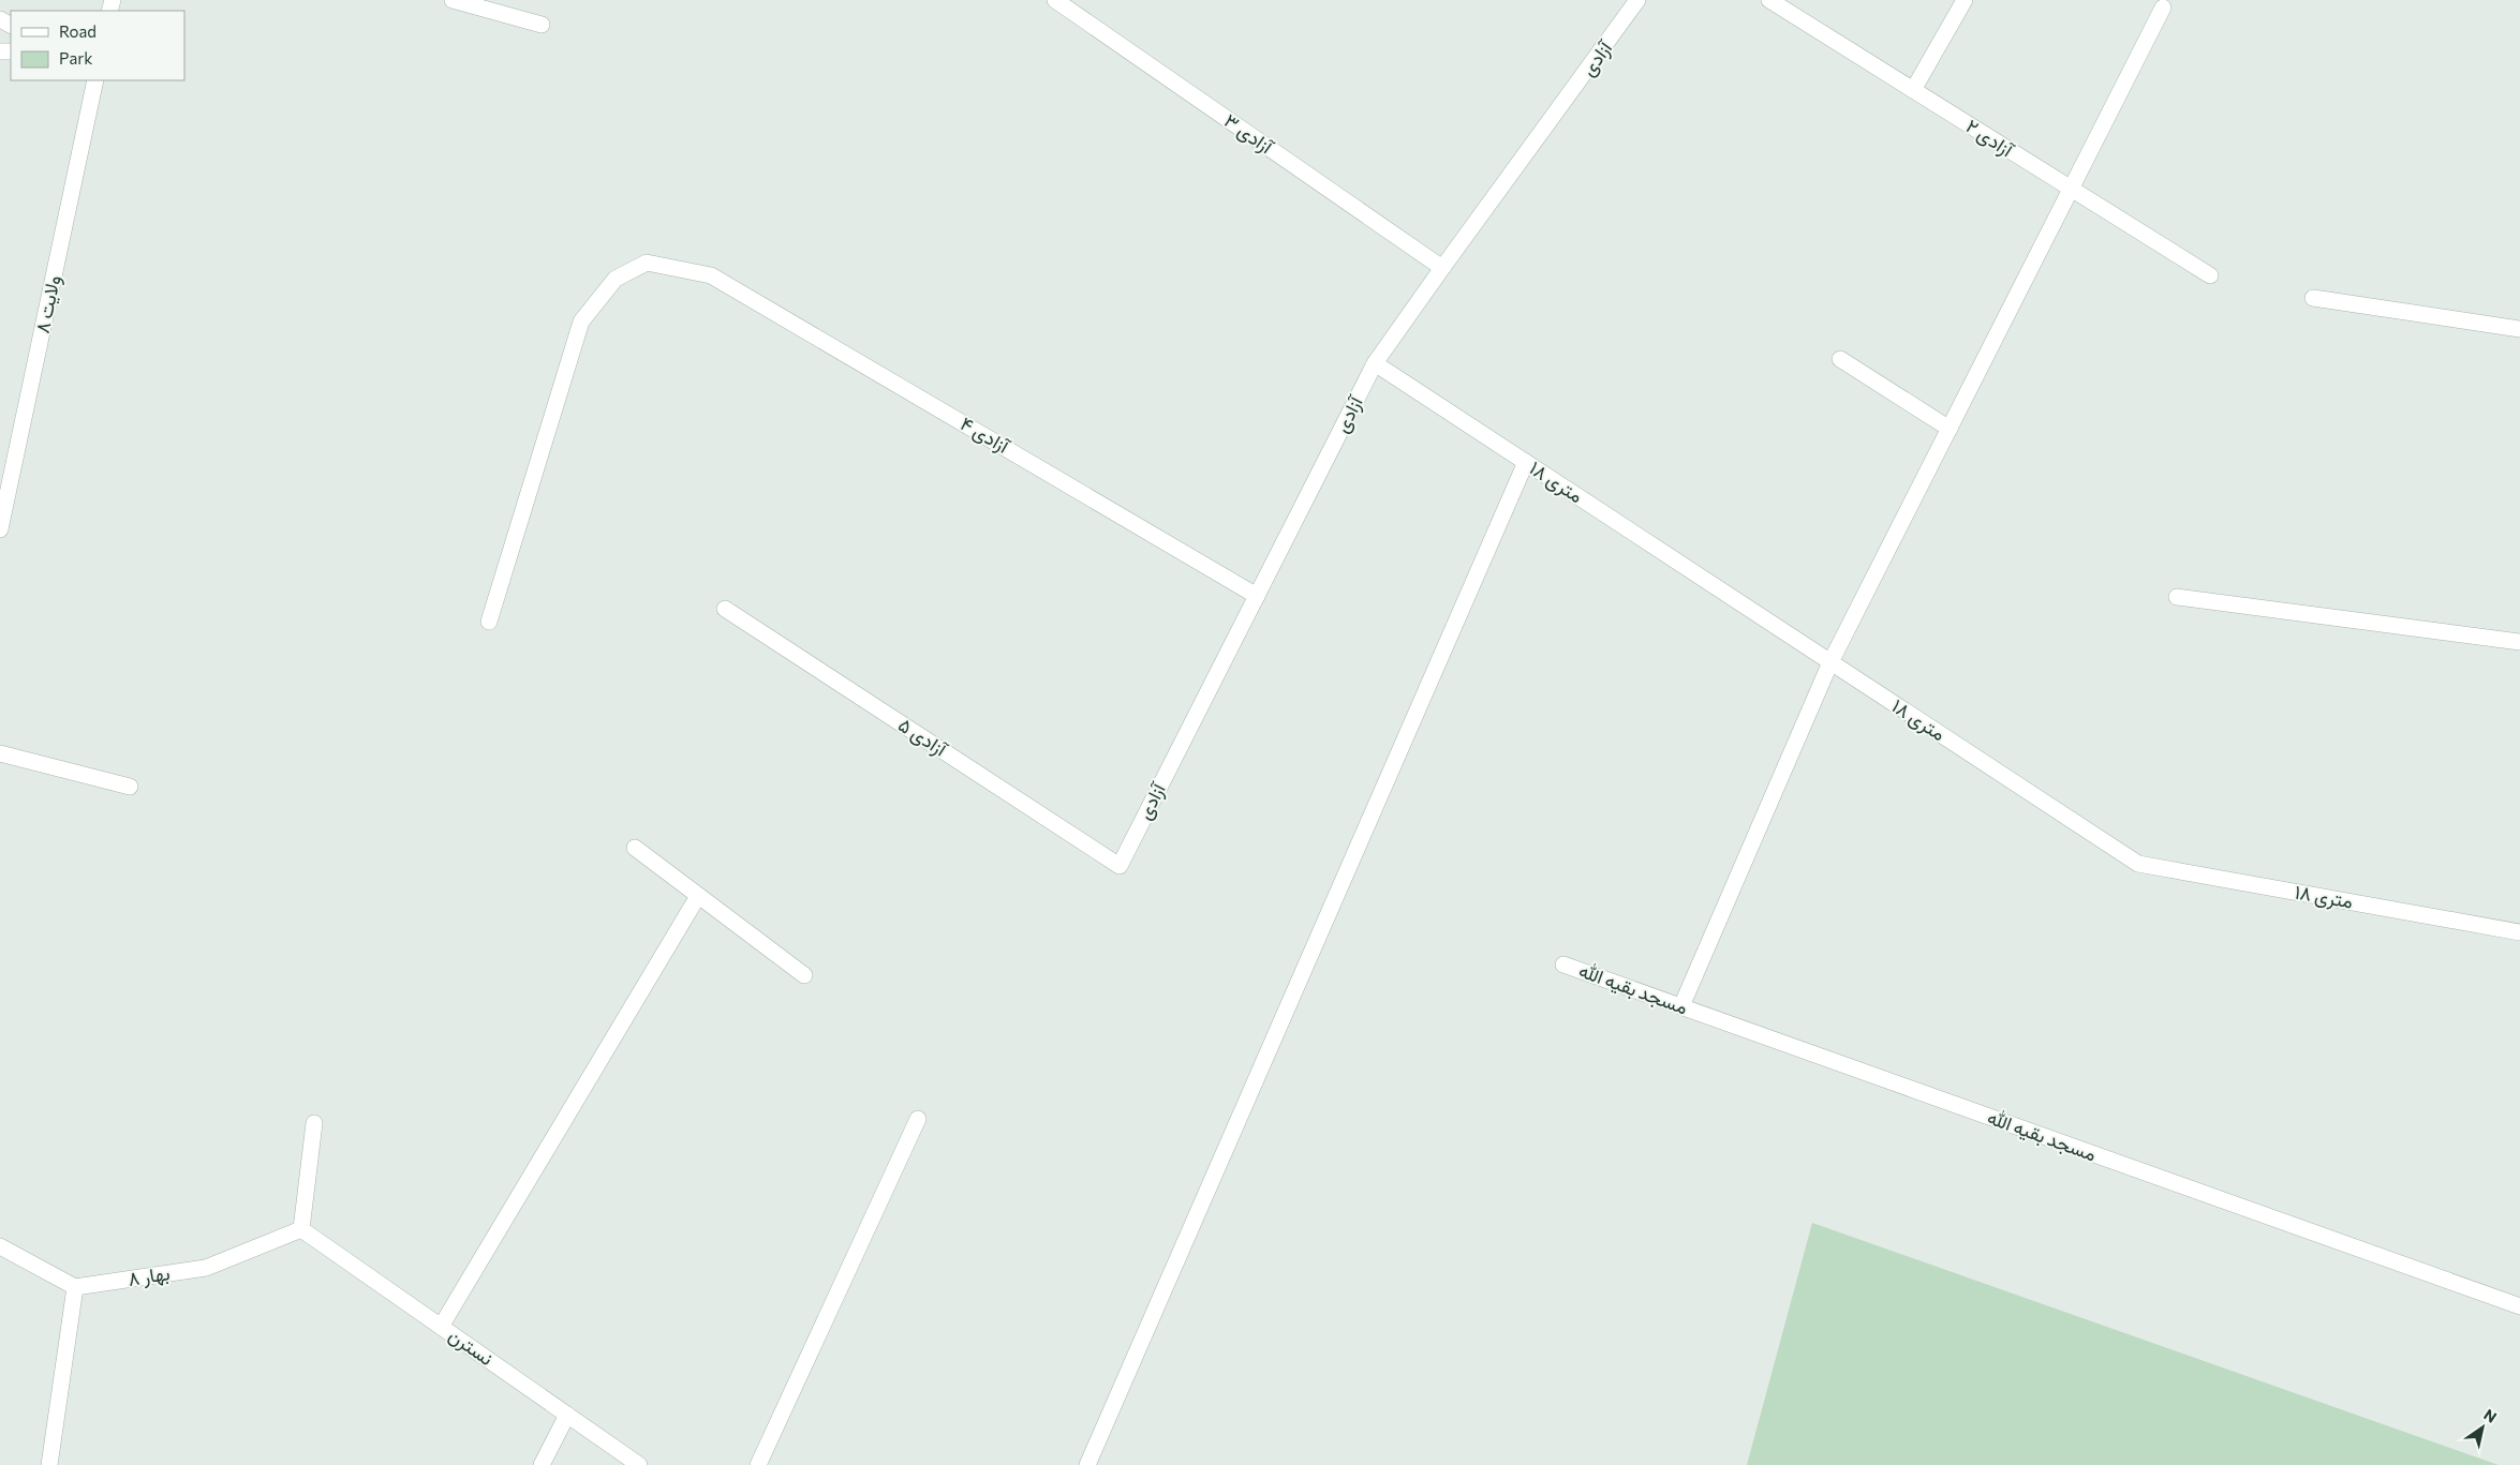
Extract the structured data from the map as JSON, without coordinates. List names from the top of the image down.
{
  "streets": {
    "street": [
      "آزادی",
      "آزادی ۳",
      "آزادی ۲",
      "ولایت ۸",
      "آزادی ۴",
      "۱۸ متری",
      "آزادی ۵",
      "مسجد بقیه الله",
      "بهار ۸",
      "نسترن"
    ]
  },
  "crossings": [
    ["آزادی", "آزادی ۳"],
    ["آزادی", "آزادی ۴"],
    ["آزادی", "۱۸ متری"],
    ["آزادی", "آزادی ۵"],
    ["بهار ۸", "نسترن"]
  ],
  "legend": ["Road", "Park"],
  "north": "top right"
}
